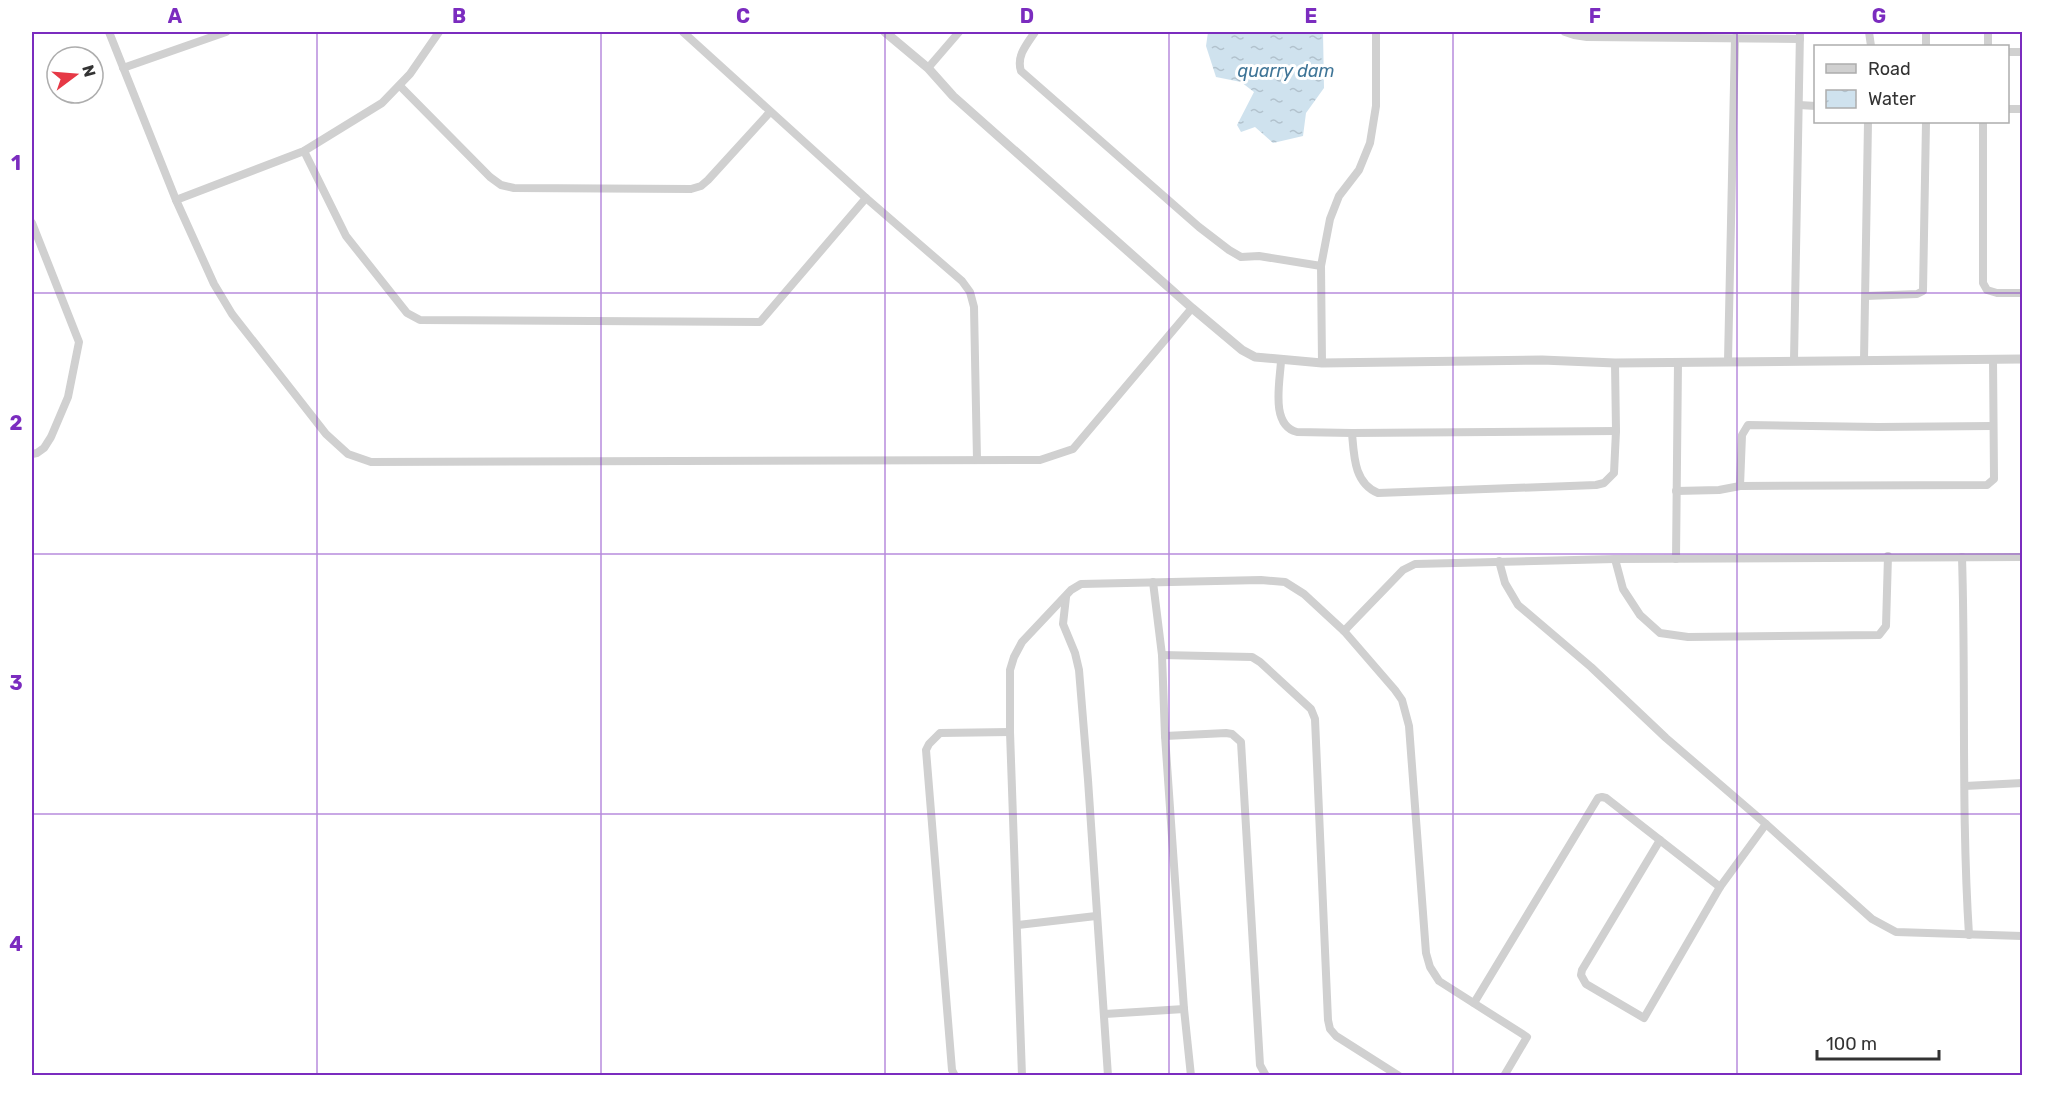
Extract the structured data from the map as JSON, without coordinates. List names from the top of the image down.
{
  "water": ["quarry dam"],
  "legend": ["Road", "Water"],
  "scale_bar": "100 m",
  "north": "right",
  "grid": {
    "columns": [
      "A",
      "B",
      "C",
      "D",
      "E",
      "F",
      "G"
    ],
    "rows": [
      "1",
      "2",
      "3",
      "4"
    ]
  }
}
